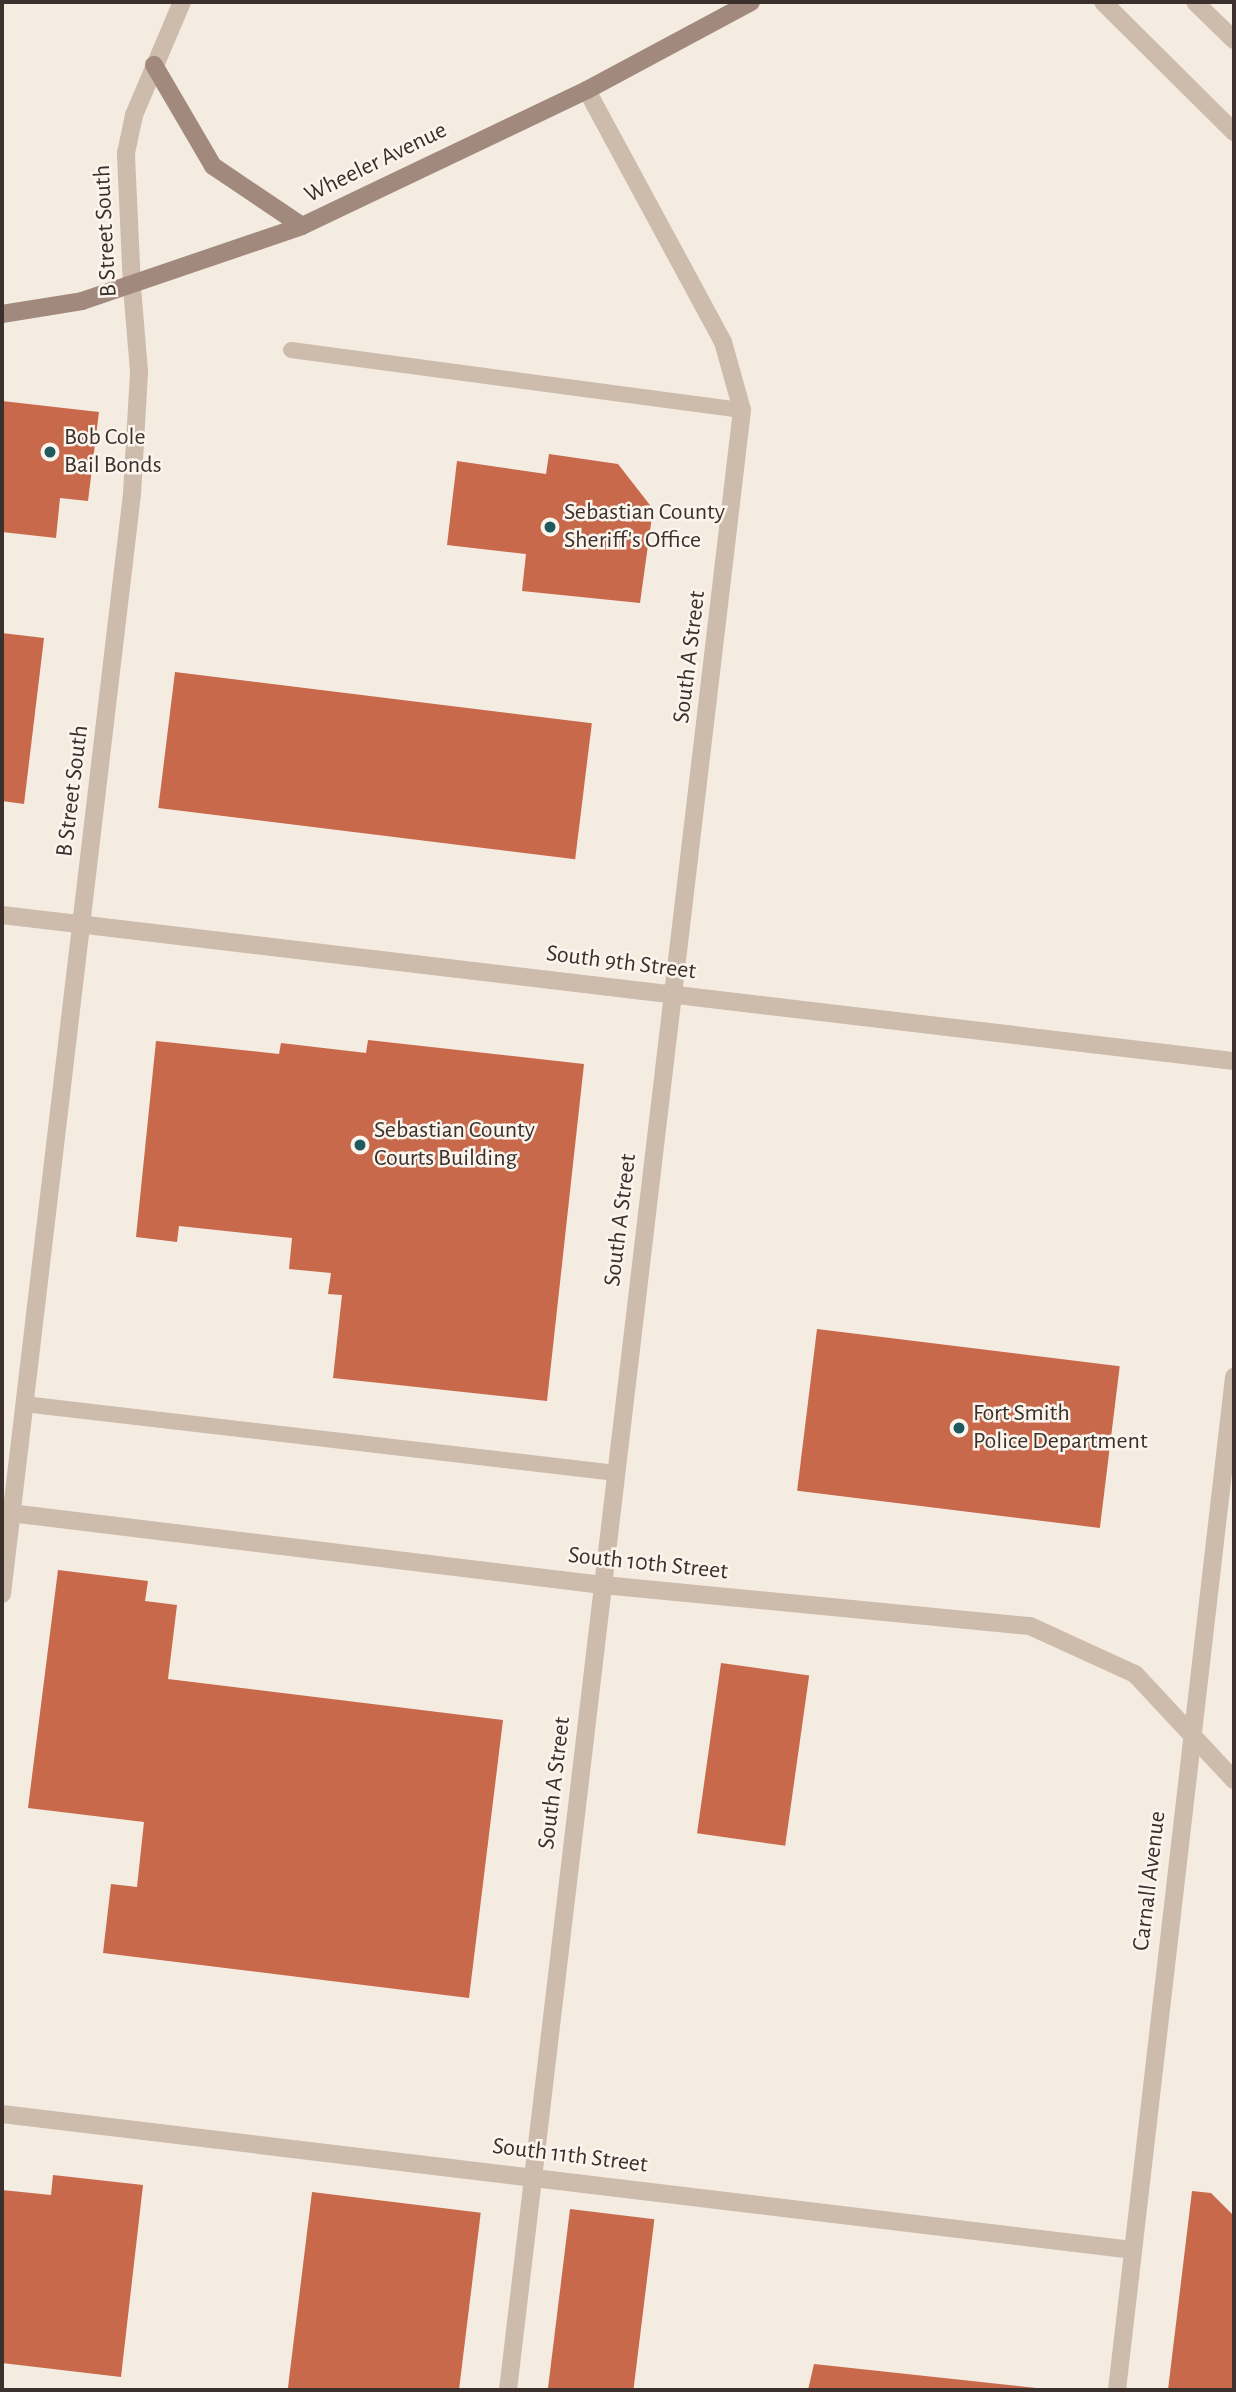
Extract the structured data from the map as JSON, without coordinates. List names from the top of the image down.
{
  "streets": {
    "main road": ["Wheeler Avenue"],
    "street": [
      "B Street South",
      "South A Street",
      "South 9th Street",
      "South 10th Street",
      "Carnall Avenue",
      "South 11th Street"
    ]
  },
  "crossings": [
    ["Wheeler Avenue", "B Street South"],
    ["Wheeler Avenue", "South A Street"],
    ["B Street South", "South 9th Street"],
    ["B Street South", "South 10th Street"],
    ["South A Street", "South 9th Street"],
    ["South A Street", "South 10th Street"],
    ["South A Street", "South 11th Street"],
    ["South 10th Street", "Carnall Avenue"],
    ["Carnall Avenue", "South 11th Street"]
  ],
  "places": [
    "Bob Cole Bail Bonds",
    "Sebastian County Sheriff's Office",
    "Sebastian County Courts Building",
    "Fort Smith Police Department"
  ]
}
